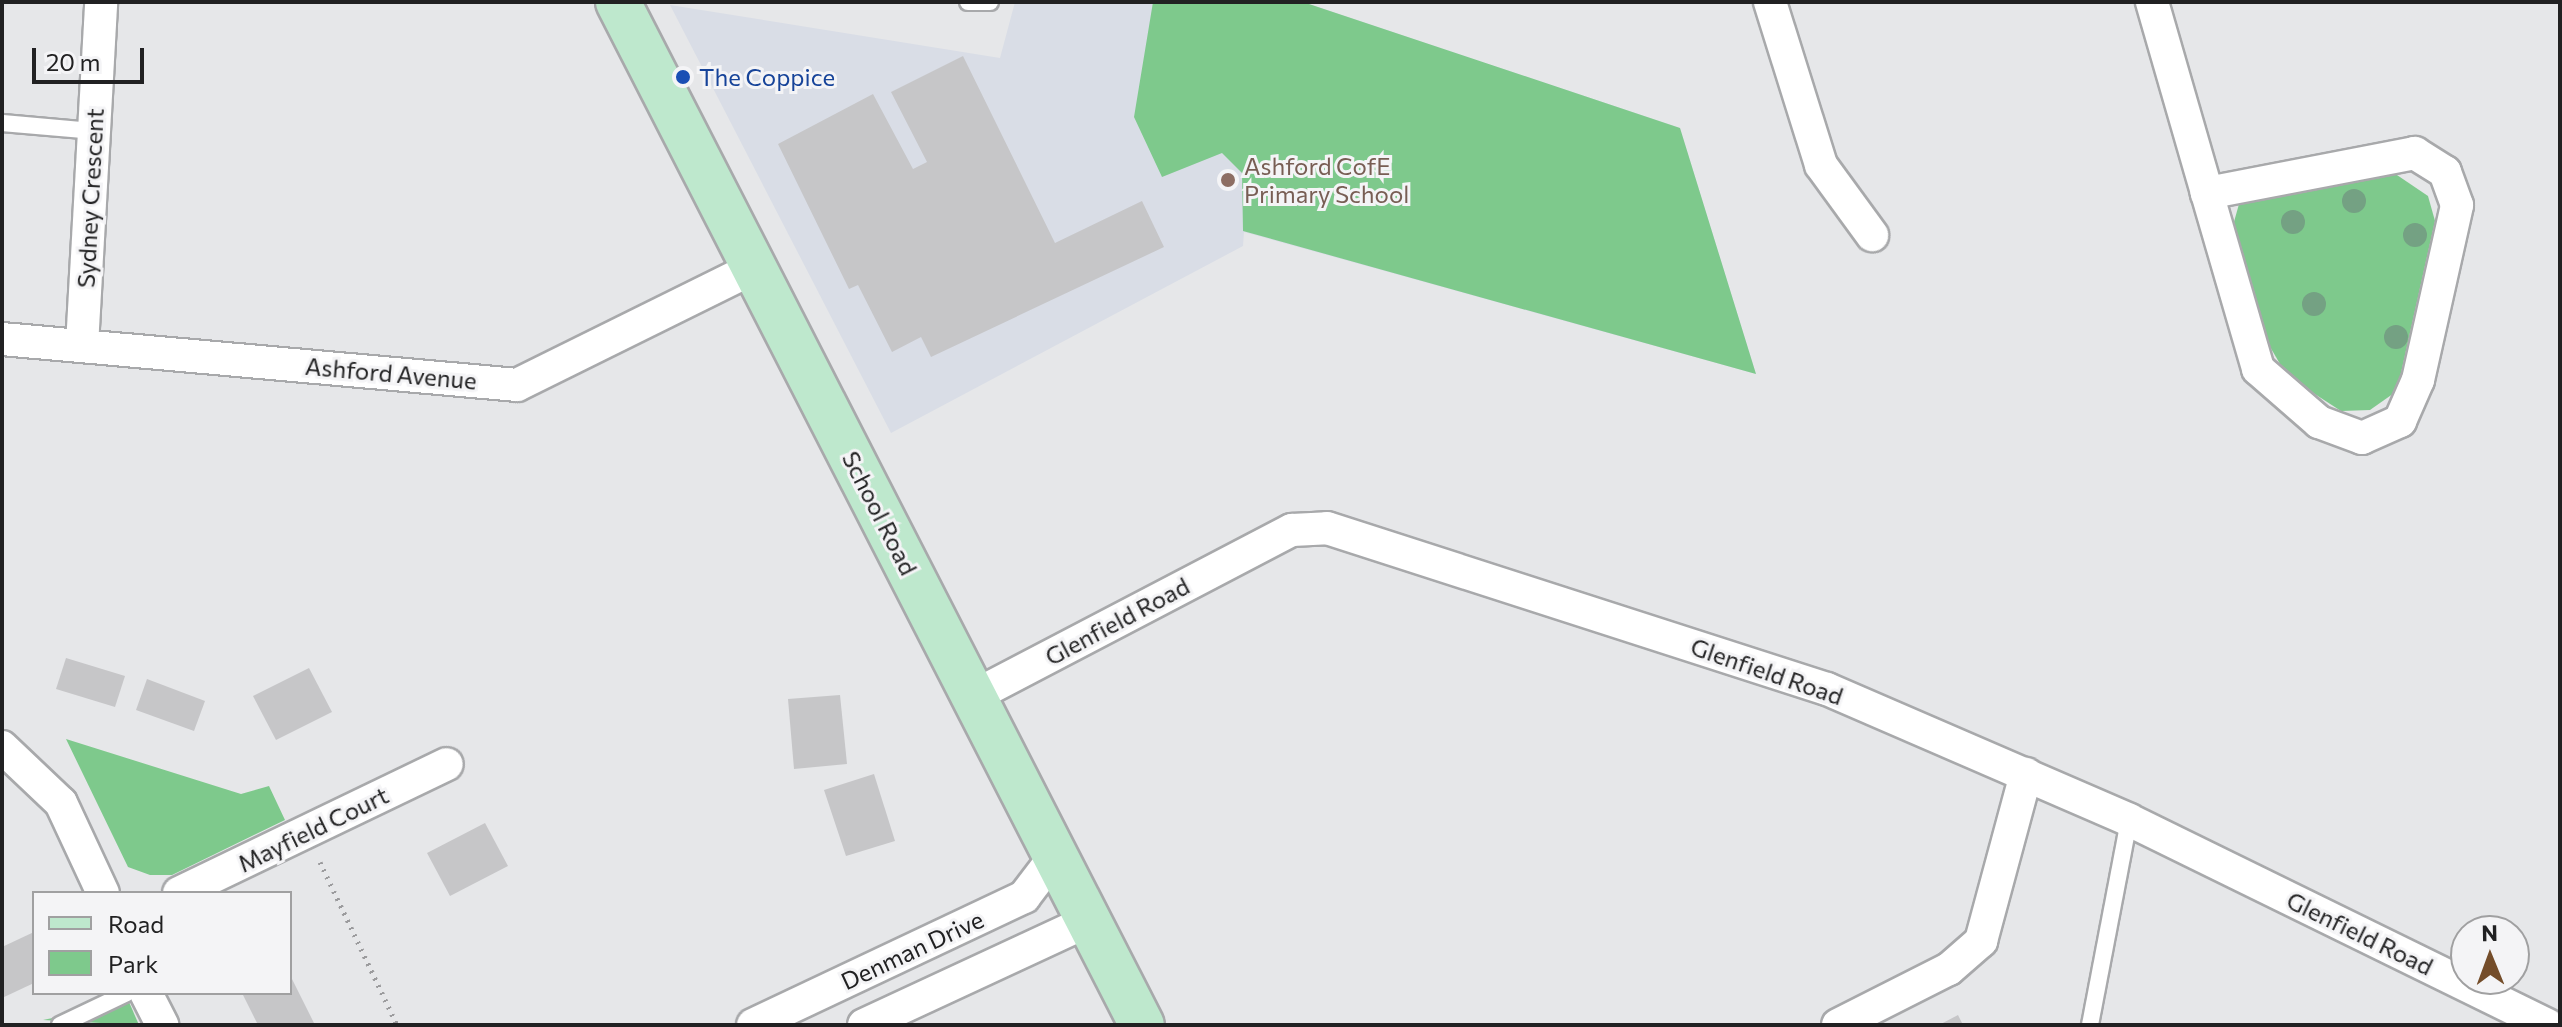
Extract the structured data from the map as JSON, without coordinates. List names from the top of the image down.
{
  "streets": {
    "main road": ["School Road"],
    "street": [
      "Sydney Crescent",
      "Ashford Avenue",
      "Glenfield Road",
      "Mayfield Court",
      "Denman Drive"
    ]
  },
  "crossings": [
    ["Sydney Crescent", "Ashford Avenue"],
    ["Ashford Avenue", "School Road"],
    ["School Road", "Glenfield Road"],
    ["School Road", "Denman Drive"]
  ],
  "places": ["The Coppice", "Ashford CofE Primary School"],
  "legend": ["Road", "Park"],
  "scale_bar": "20 m",
  "north": "top"
}
